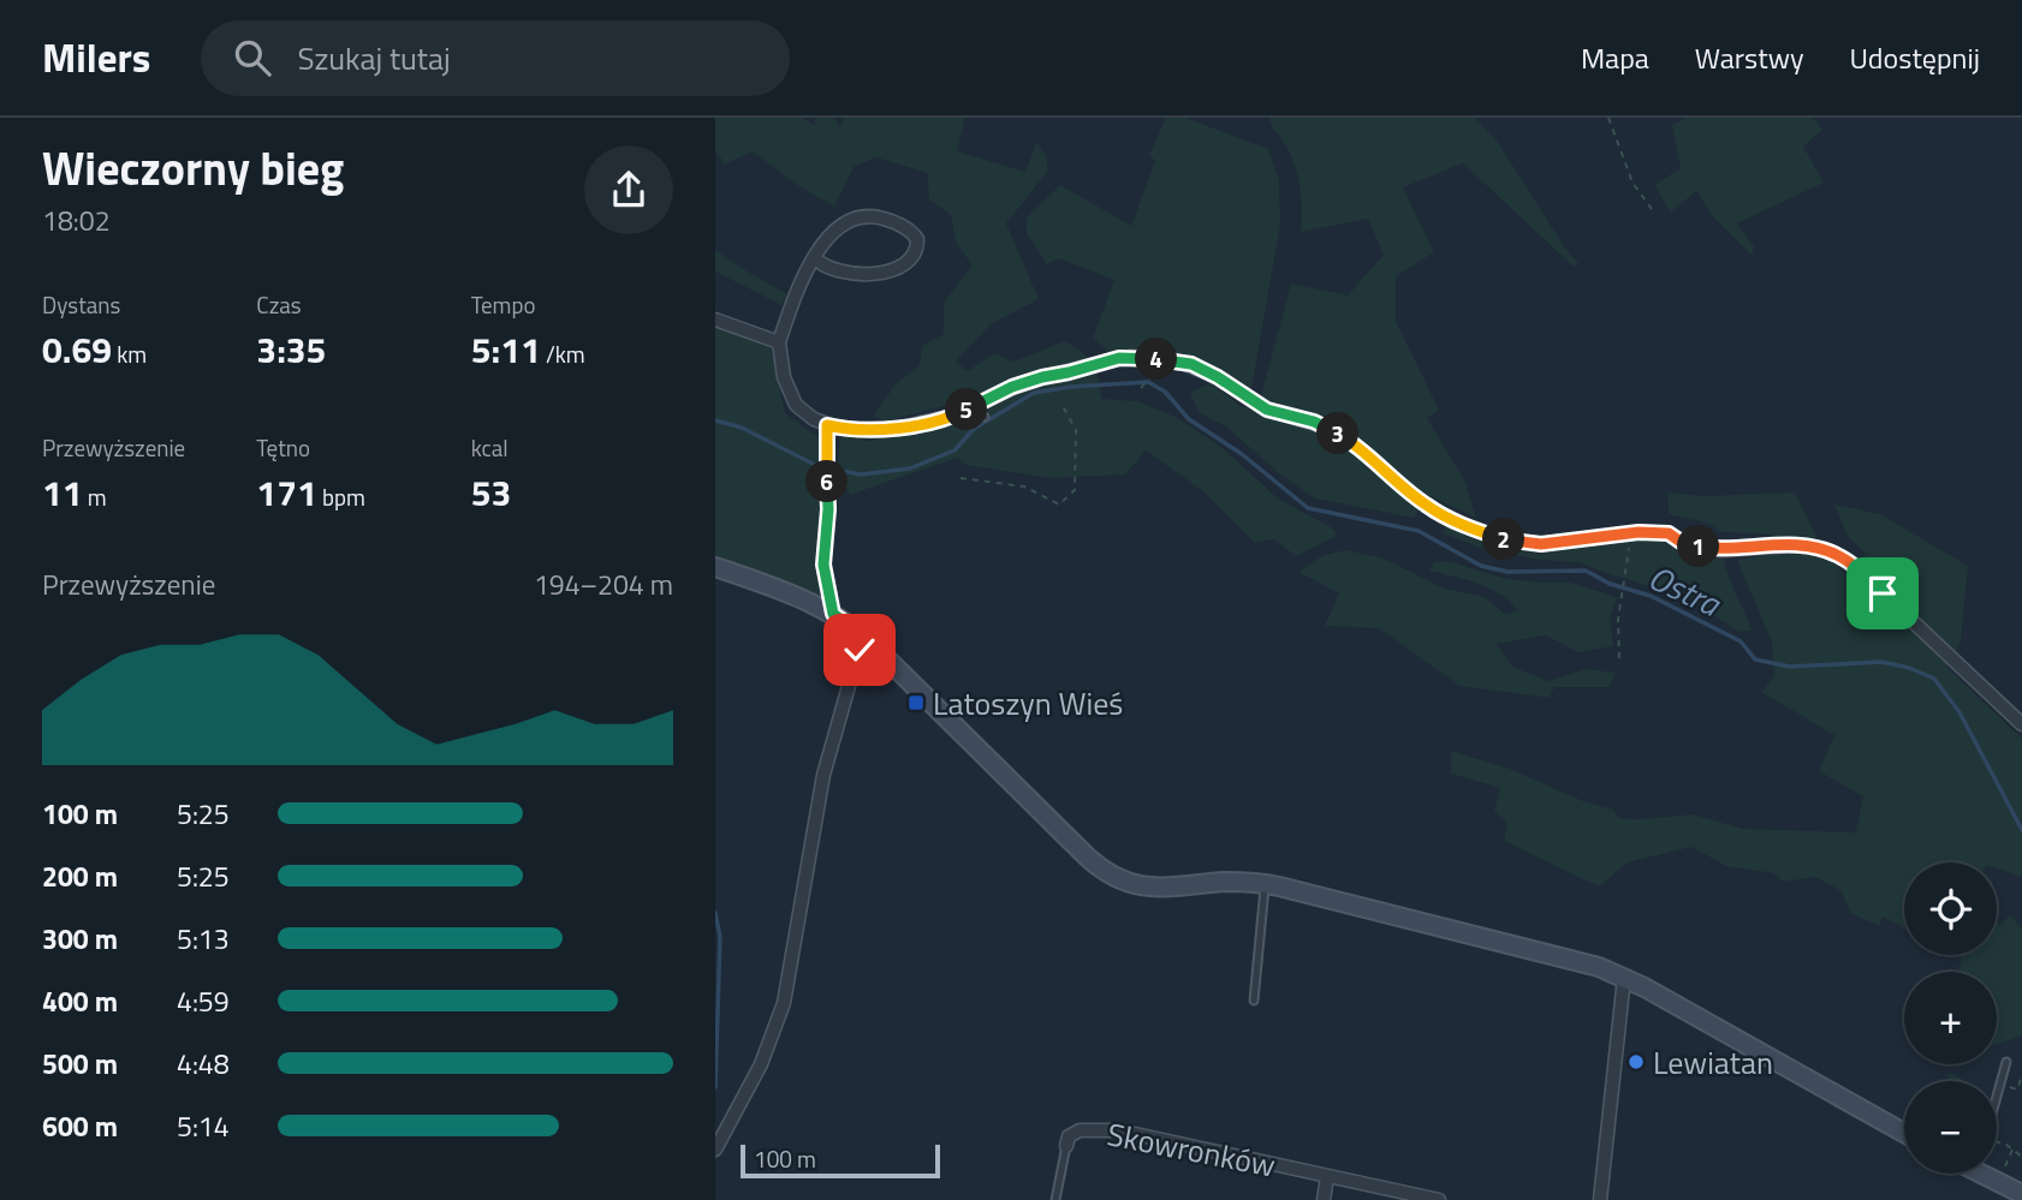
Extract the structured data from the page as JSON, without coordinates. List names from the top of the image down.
{
  "streets": {
    "street": ["Skowronków"]
  },
  "water": ["Ostra"],
  "places": {
    "transit": ["Latoszyn Wieś"],
    "other": ["Lewiatan"]
  },
  "scale_bar": "100 m",
  "page": {
    "header": "Milers",
    "search": "Szukaj tutaj",
    "nav": ["Mapa", "Warstwy", "Udostępnij"],
    "heading": ["Wieczorny bieg", "18:02"],
    "stats": [
      ["Dystans", "0.69 km"],
      ["Czas", "3:35"],
      ["Tempo", "5:11 /km"],
      ["Przewyższenie", "11 m"],
      ["Tętno", "171 bpm"],
      ["kcal", "53"]
    ],
    "pins": [
      "4",
      "5",
      "3",
      "6",
      "2",
      "1"
    ],
    "chart": ["Przewyższenie", "194–204 m"],
    "list": [
      {
        "name": "100 m",
        "note": "5:25"
      },
      {
        "name": "200 m",
        "note": "5:25"
      },
      {
        "name": "300 m",
        "note": "5:13"
      },
      {
        "name": "400 m",
        "note": "4:59"
      },
      {
        "name": "500 m",
        "note": "4:48"
      },
      {
        "name": "600 m",
        "note": "5:14"
      }
    ],
    "map_buttons": ["+", "−"],
    "scale": "100 m"
  }
}
